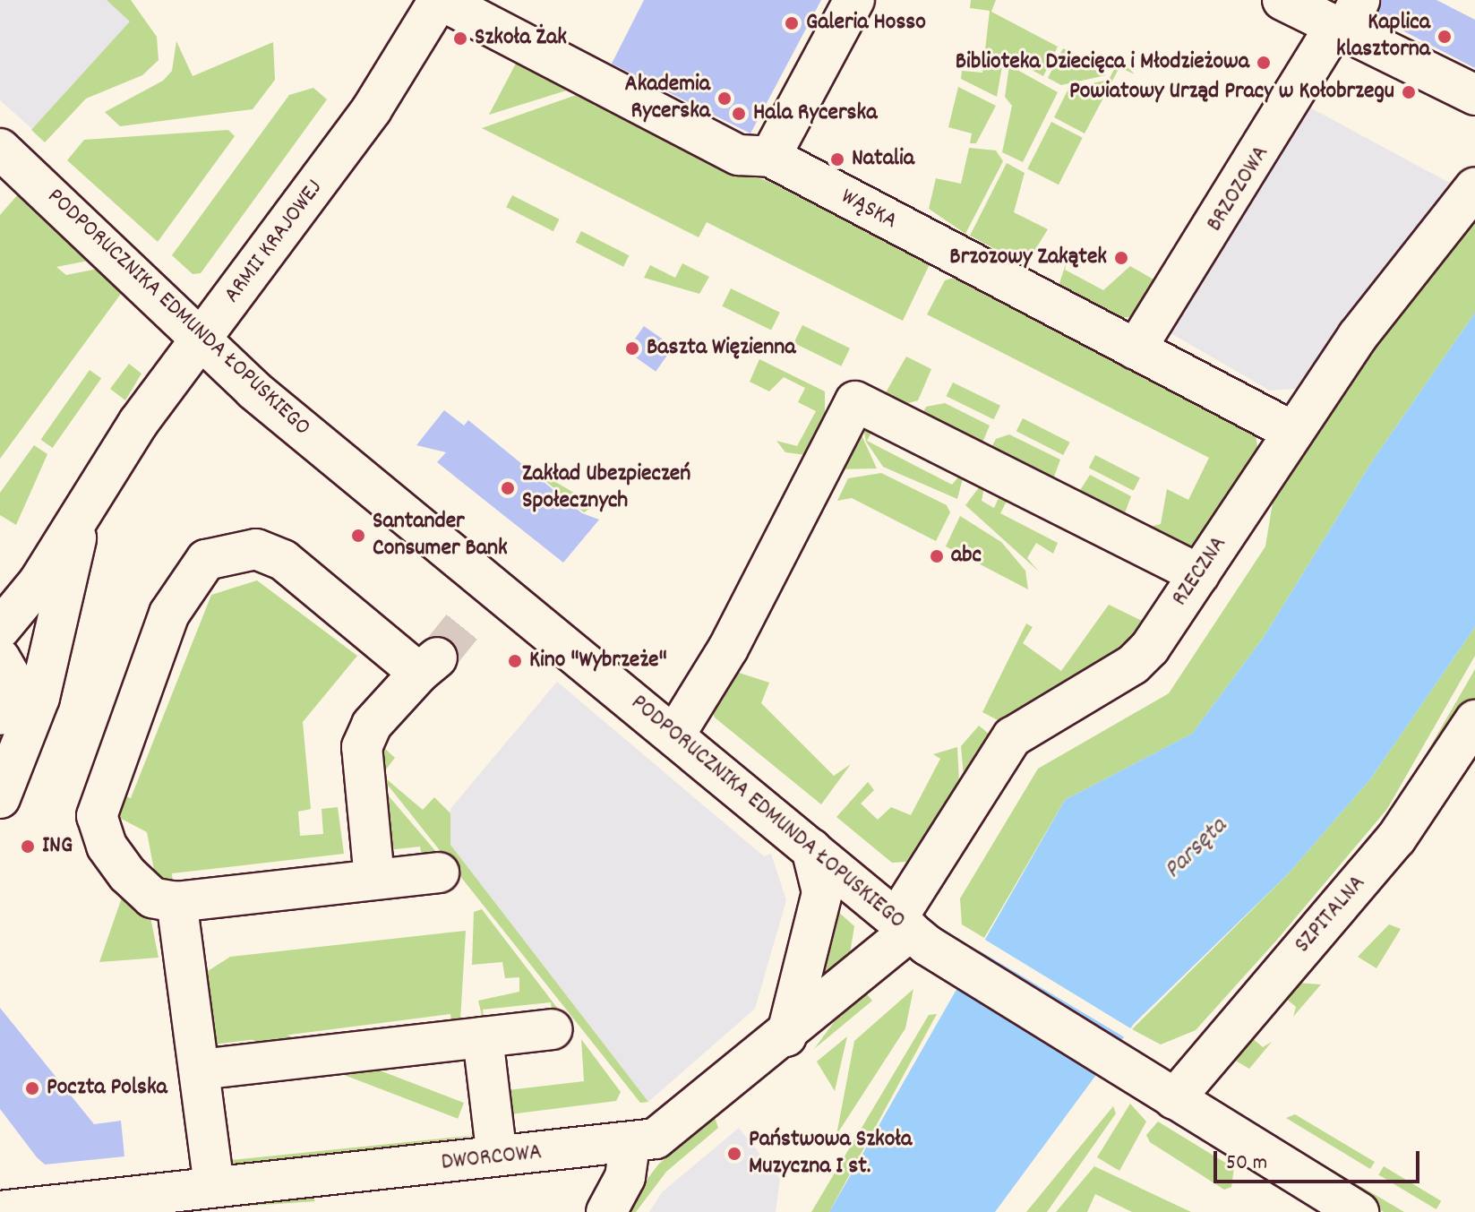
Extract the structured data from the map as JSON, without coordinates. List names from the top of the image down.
{
  "streets": {
    "street": [
      "BRZOZOWA",
      "WĄSKA",
      "ARMII KRAJOWEJ",
      "PODPORUCZNIKA EDMUNDA ŁOPUSKIEGO",
      "RZECZNA",
      "SZPITALNA",
      "DWORCOWA"
    ]
  },
  "crossings": [
    ["BRZOZOWA", "WĄSKA"],
    ["WĄSKA", "ARMII KRAJOWEJ"],
    ["WĄSKA", "RZECZNA"],
    ["ARMII KRAJOWEJ", "PODPORUCZNIKA EDMUNDA ŁOPUSKIEGO"],
    ["PODPORUCZNIKA EDMUNDA ŁOPUSKIEGO", "RZECZNA"],
    ["PODPORUCZNIKA EDMUNDA ŁOPUSKIEGO", "SZPITALNA"],
    ["PODPORUCZNIKA EDMUNDA ŁOPUSKIEGO", "DWORCOWA"],
    ["RZECZNA", "DWORCOWA"]
  ],
  "water": ["Parsęta"],
  "places": [
    "Galeria Hosso",
    "Kaplica klasztorna",
    "Szkoła Żak",
    "Biblioteka Dziecięca i Młodzieżowa",
    "Powiatowy Urząd Pracy w Kołobrzegu",
    "Akademia Rycerska",
    "Hala Rycerska",
    "Natalia",
    "Brzozowy Zakątek",
    "Baszta Więzienna",
    "Zakład Ubezpieczeń Społecznych",
    "Santander Consumer Bank",
    "abc",
    "Kino \"Wybrzeże\"",
    "ING",
    "Poczta Polska",
    "Państwowa Szkoła Muzyczna I st."
  ],
  "scale_bar": "50 m"
}
